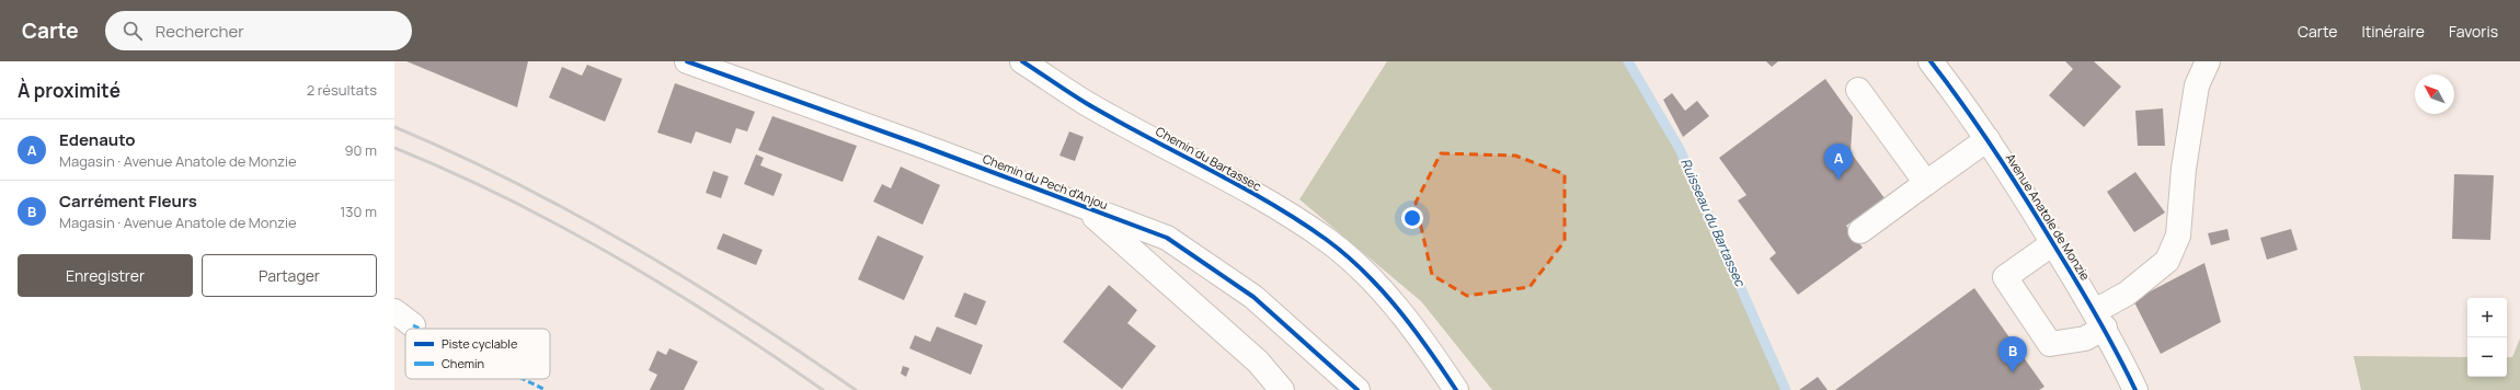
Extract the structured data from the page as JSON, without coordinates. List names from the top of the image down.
{
  "streets": {
    "street": ["Chemin du Bartassec", "Chemin du Pech d'Anjou", "Avenue Anatole de Monzie"]
  },
  "water": ["Ruisseau du Bartassec"],
  "legend": ["Piste cyclable", "Chemin"],
  "north": "top left",
  "page": {
    "header": "Carte",
    "search": "Rechercher",
    "nav": ["Carte", "Itinéraire", "Favoris"],
    "heading": ["À proximité", "2 résultats"],
    "list": [
      {
        "mark": "A",
        "name": "Edenauto",
        "note": "Magasin · Avenue Anatole de Monzie",
        "value": "90 m"
      },
      {
        "mark": "B",
        "name": "Carrément Fleurs",
        "note": "Magasin · Avenue Anatole de Monzie",
        "value": "130 m"
      }
    ],
    "pins": ["A", "B"],
    "buttons": ["Enregistrer", "Partager"],
    "map_buttons": ["+", "−"]
  }
}
